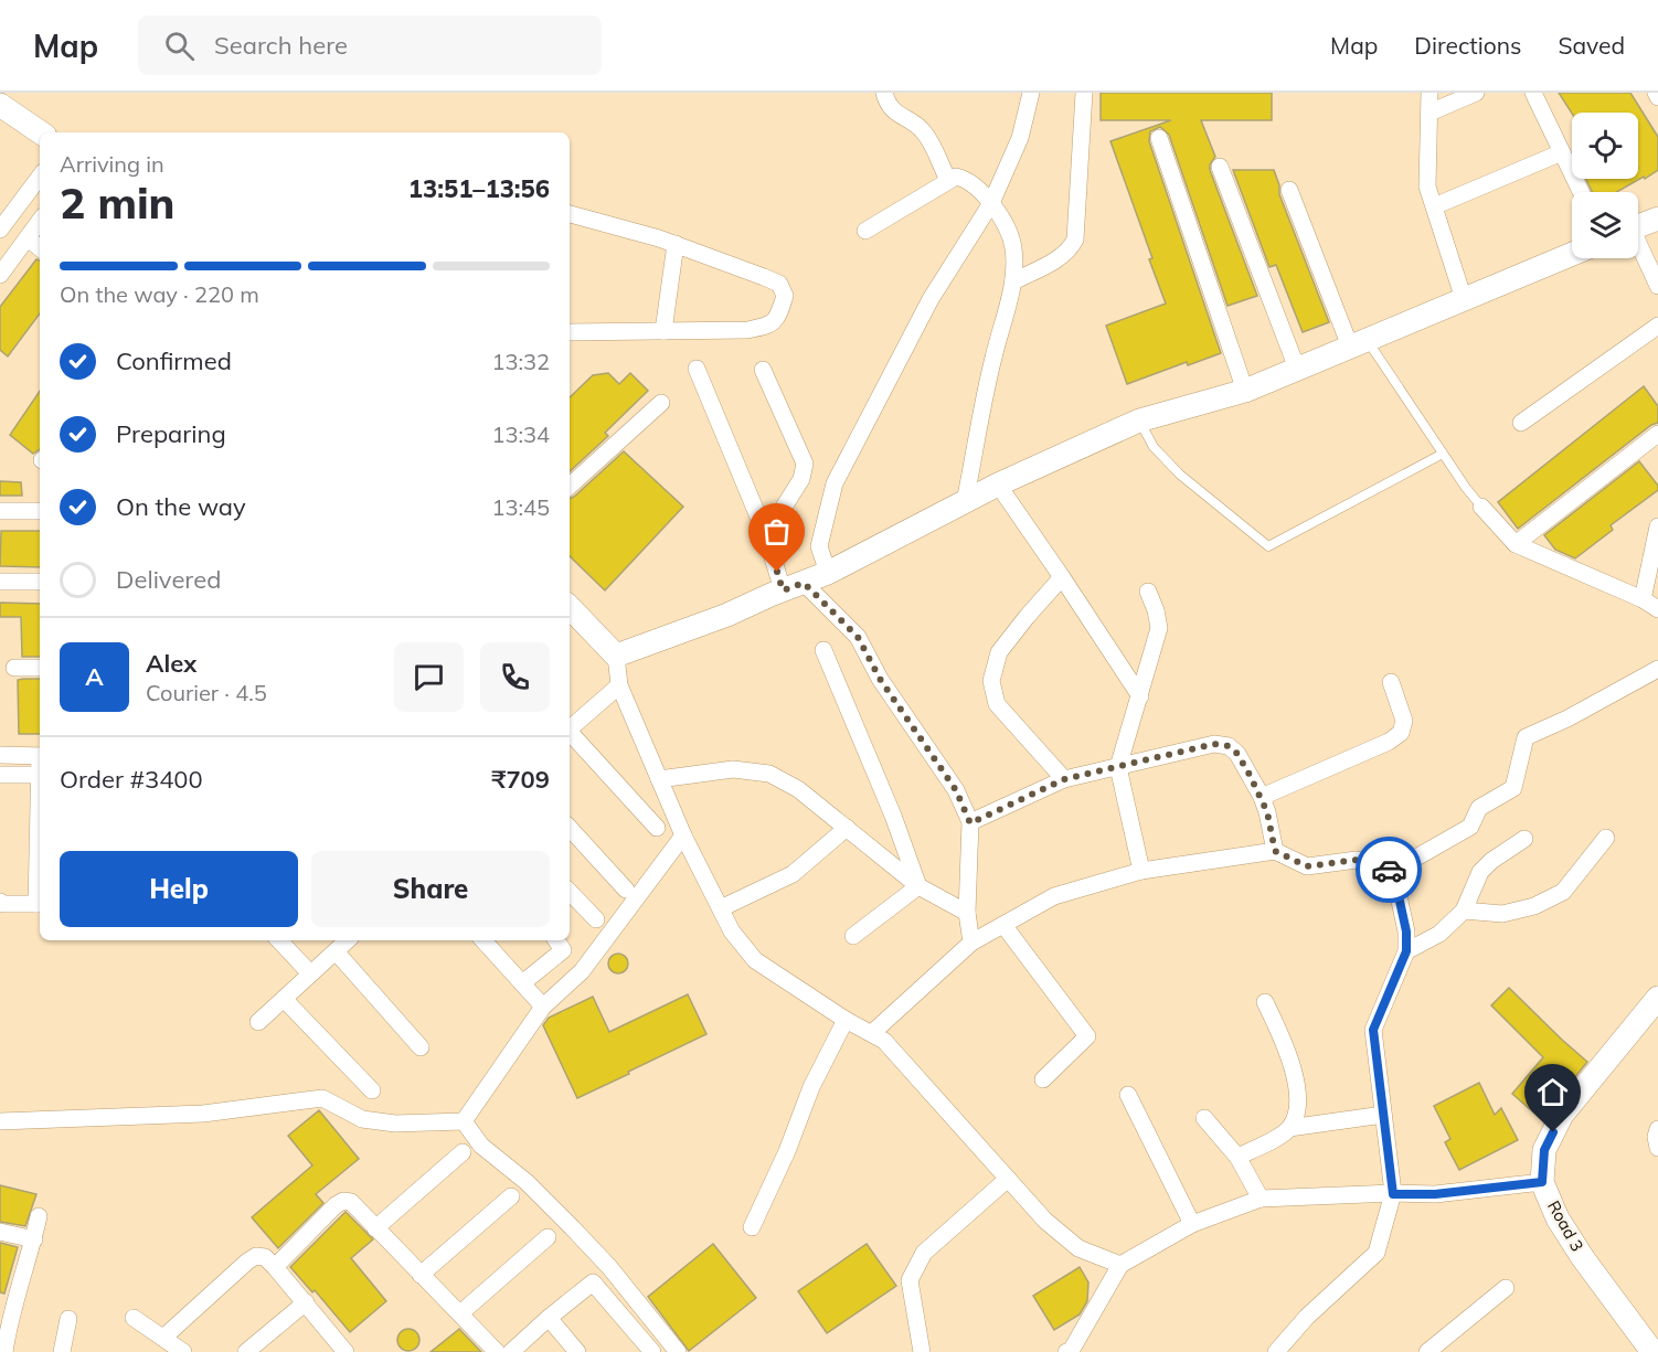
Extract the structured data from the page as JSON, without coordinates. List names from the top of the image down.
{
  "streets": {
    "street": ["Road 3"]
  },
  "page": {
    "header": "Map",
    "search": "Search here",
    "nav": ["Map", "Directions", "Saved"],
    "heading": ["2 min", "Arriving in", "13:51–13:56"],
    "panel": [
      "Alex",
      "Courier · 4.5",
      "Order #3400",
      "₹709"
    ],
    "bar": "On the way · 220 m",
    "list": [
      ["Confirmed", "13:32"],
      ["Preparing", "13:34"],
      ["On the way", "13:45"],
      "Delivered"
    ],
    "round": "A",
    "buttons": ["Help", "Share"]
  }
}
